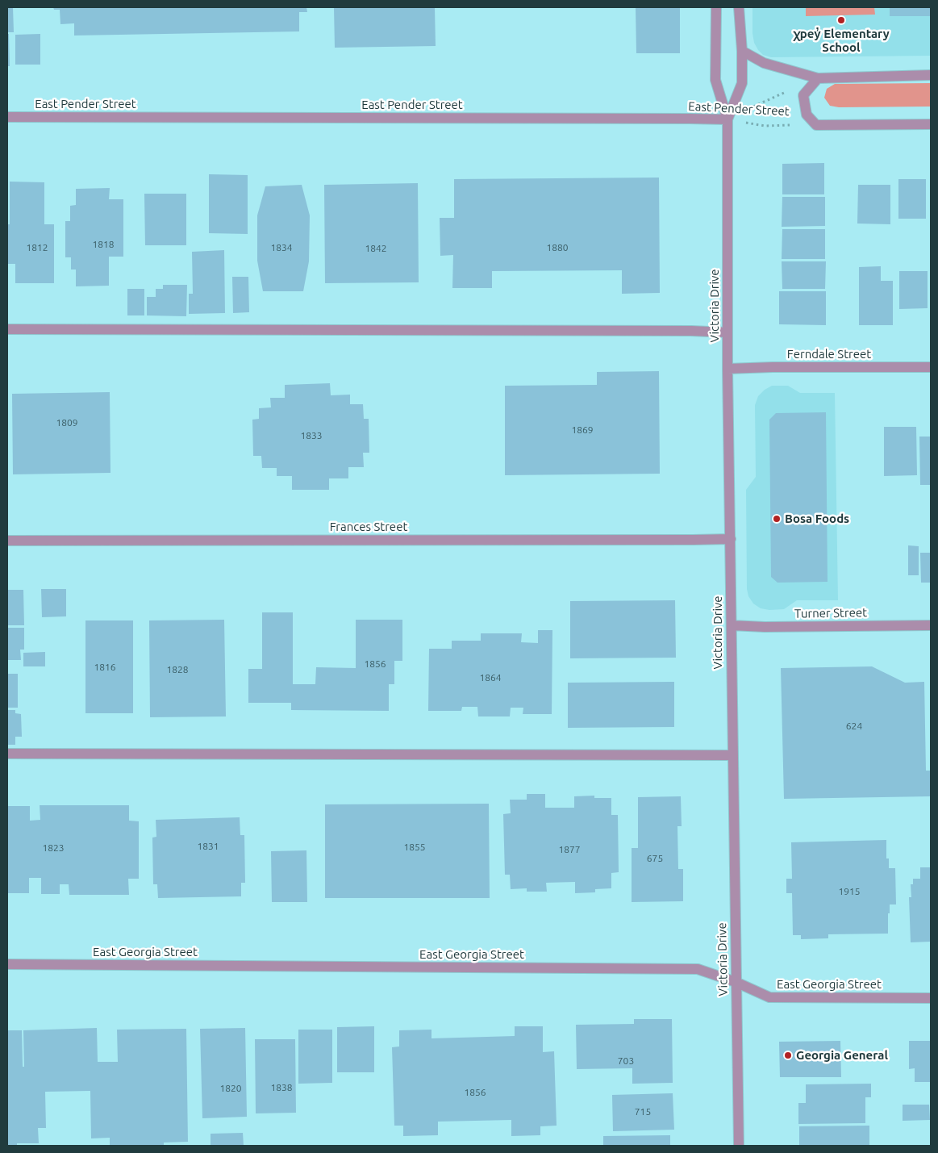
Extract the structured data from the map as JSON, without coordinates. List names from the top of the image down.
{
  "streets": {
    "street": [
      "East Pender Street",
      "Victoria Drive",
      "Ferndale Street",
      "Frances Street",
      "Turner Street",
      "East Georgia Street"
    ]
  },
  "crossings": [
    ["East Pender Street", "Victoria Drive"],
    ["Victoria Drive", "Ferndale Street"],
    ["Victoria Drive", "Frances Street"],
    ["Victoria Drive", "Turner Street"],
    ["Victoria Drive", "East Georgia Street"]
  ],
  "places": ["ꭓpey̓ Elementary School", "Bosa Foods", "Georgia General"],
  "house_numbers": [
    "1818",
    "1812",
    "1834",
    "1880",
    "1842",
    "1809",
    "1869",
    "1833",
    "1856",
    "1816",
    "1828",
    "1864",
    "624",
    "1831",
    "1855",
    "1823",
    "1877",
    "675",
    "1915",
    "703",
    "1838",
    "1820",
    "1856",
    "715"
  ]
}
